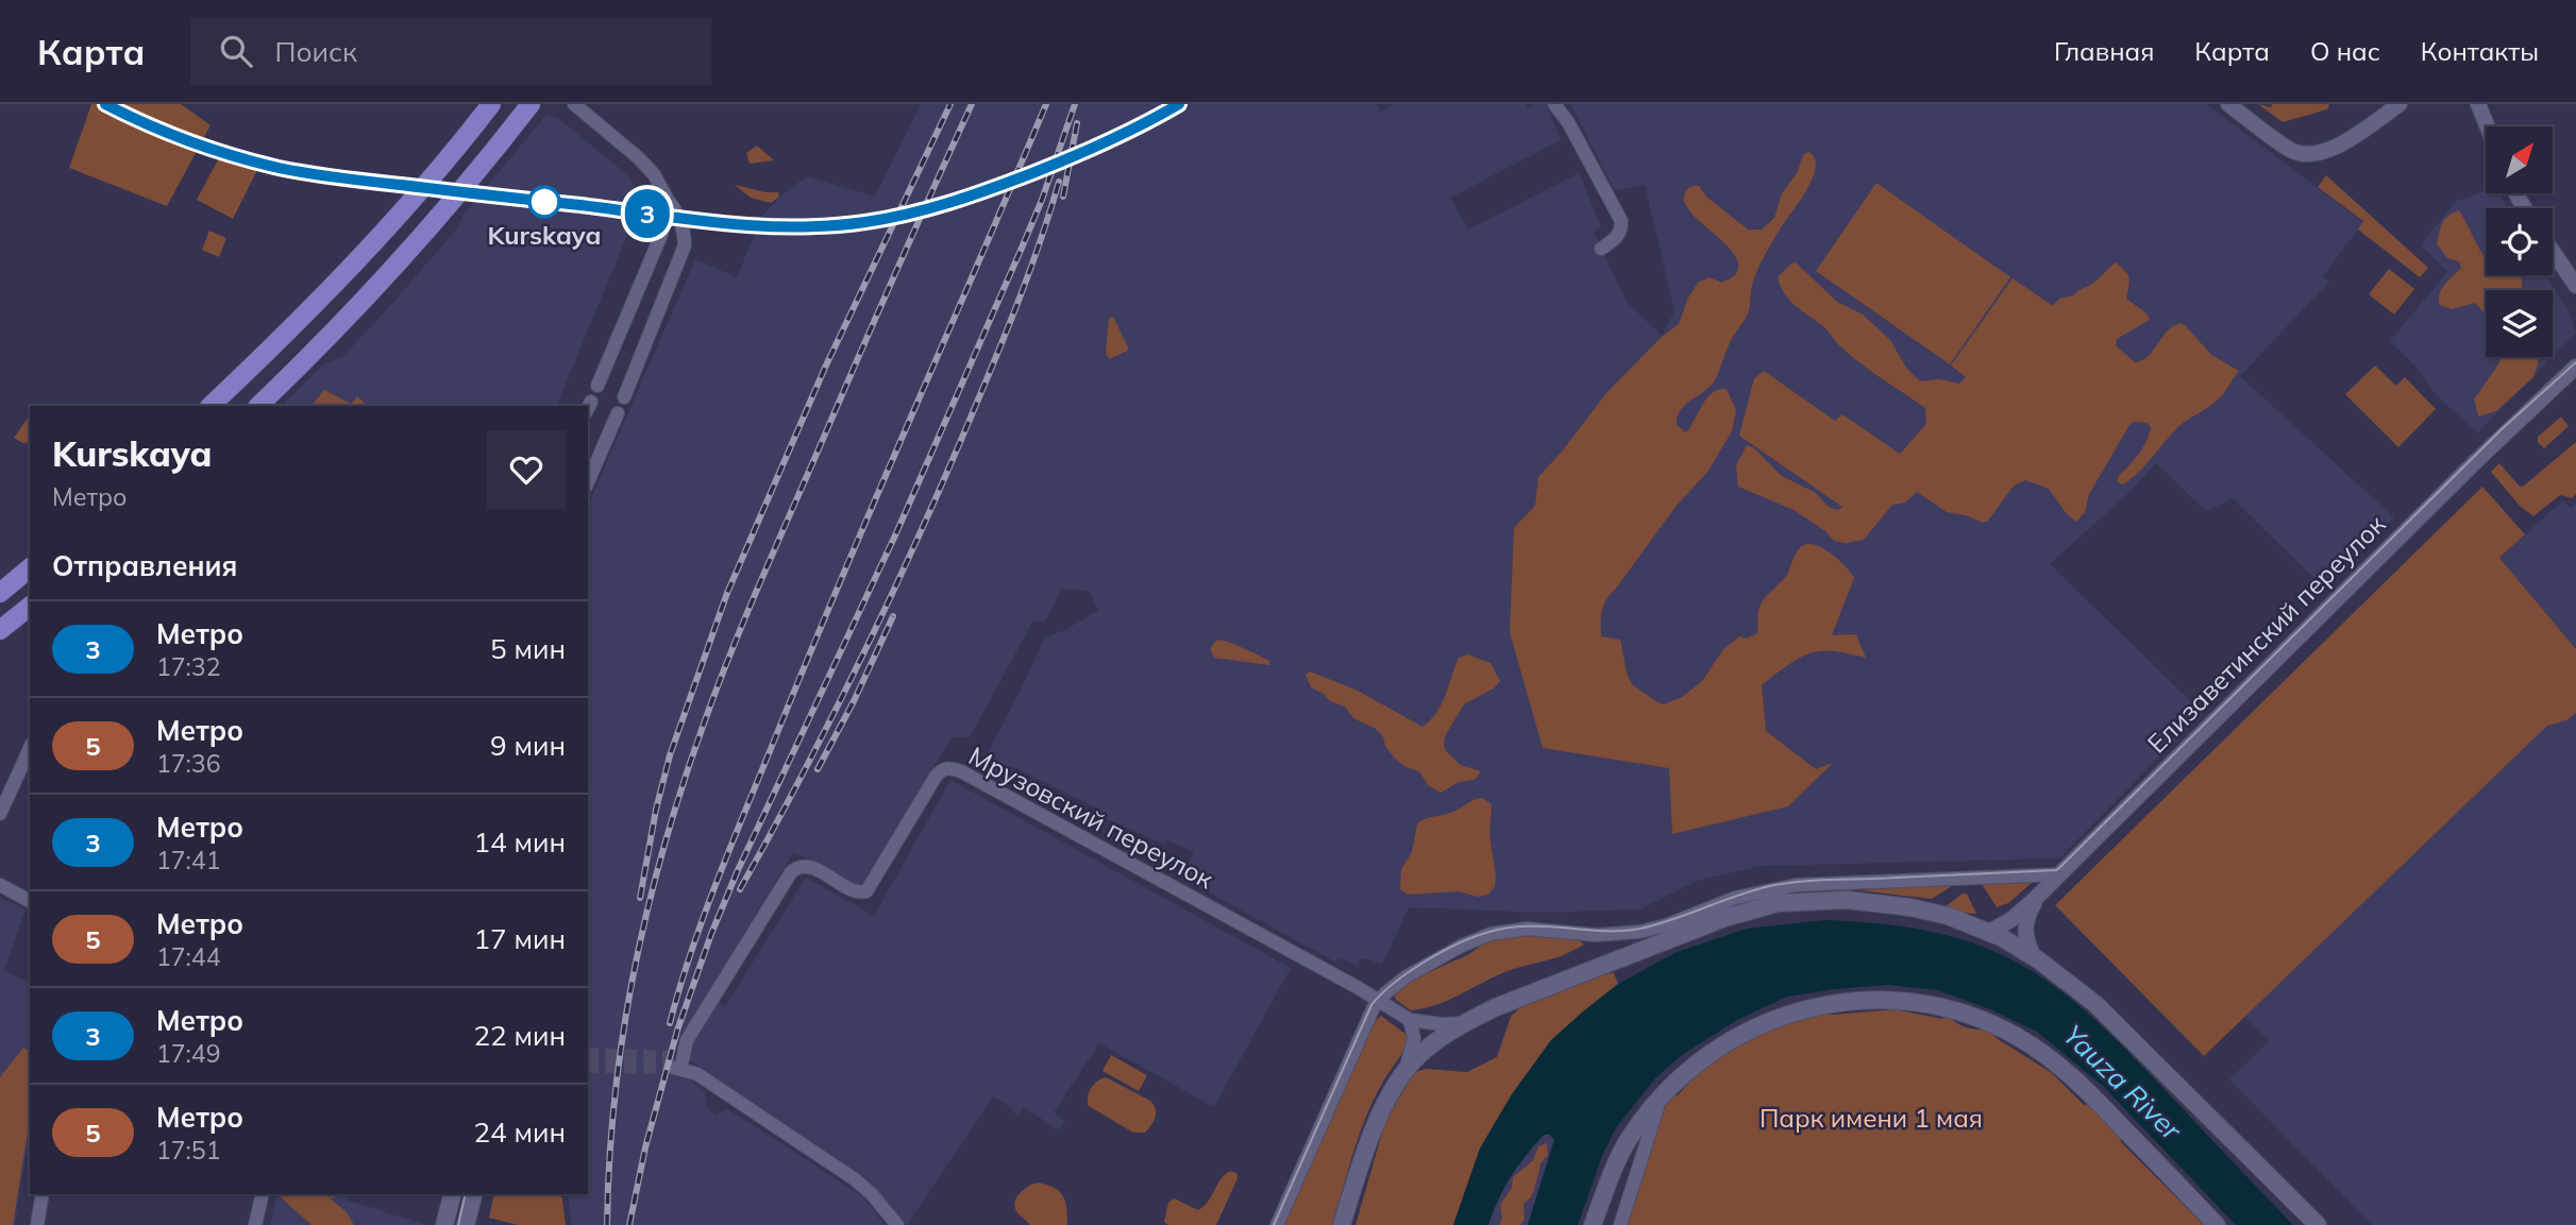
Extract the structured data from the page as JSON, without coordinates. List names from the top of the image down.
{
  "streets": {
    "street": ["Елизаветинский переулок", "Мрузовский переулок"]
  },
  "water": ["Yauza River"],
  "parks": ["Парк имени 1 мая"],
  "places": ["Kurskaya"],
  "lines": ["metro line 3"],
  "north": "top right",
  "page": {
    "header": "Карта",
    "search": "Поиск",
    "nav": [
      "Главная",
      "Карта",
      "О нас",
      "Контакты"
    ],
    "on_map": "3",
    "heading": [
      ["Kurskaya", "Метро"],
      "Отправления"
    ],
    "list": [
      {
        "mark": "3",
        "name": "Метро",
        "note": "17:32",
        "value": "5 мин"
      },
      {
        "mark": "5",
        "name": "Метро",
        "note": "17:36",
        "value": "9 мин"
      },
      {
        "mark": "3",
        "name": "Метро",
        "note": "17:41",
        "value": "14 мин"
      },
      {
        "mark": "5",
        "name": "Метро",
        "note": "17:44",
        "value": "17 мин"
      },
      {
        "mark": "3",
        "name": "Метро",
        "note": "17:49",
        "value": "22 мин"
      },
      {
        "mark": "5",
        "name": "Метро",
        "note": "17:51",
        "value": "24 мин"
      }
    ]
  }
}
